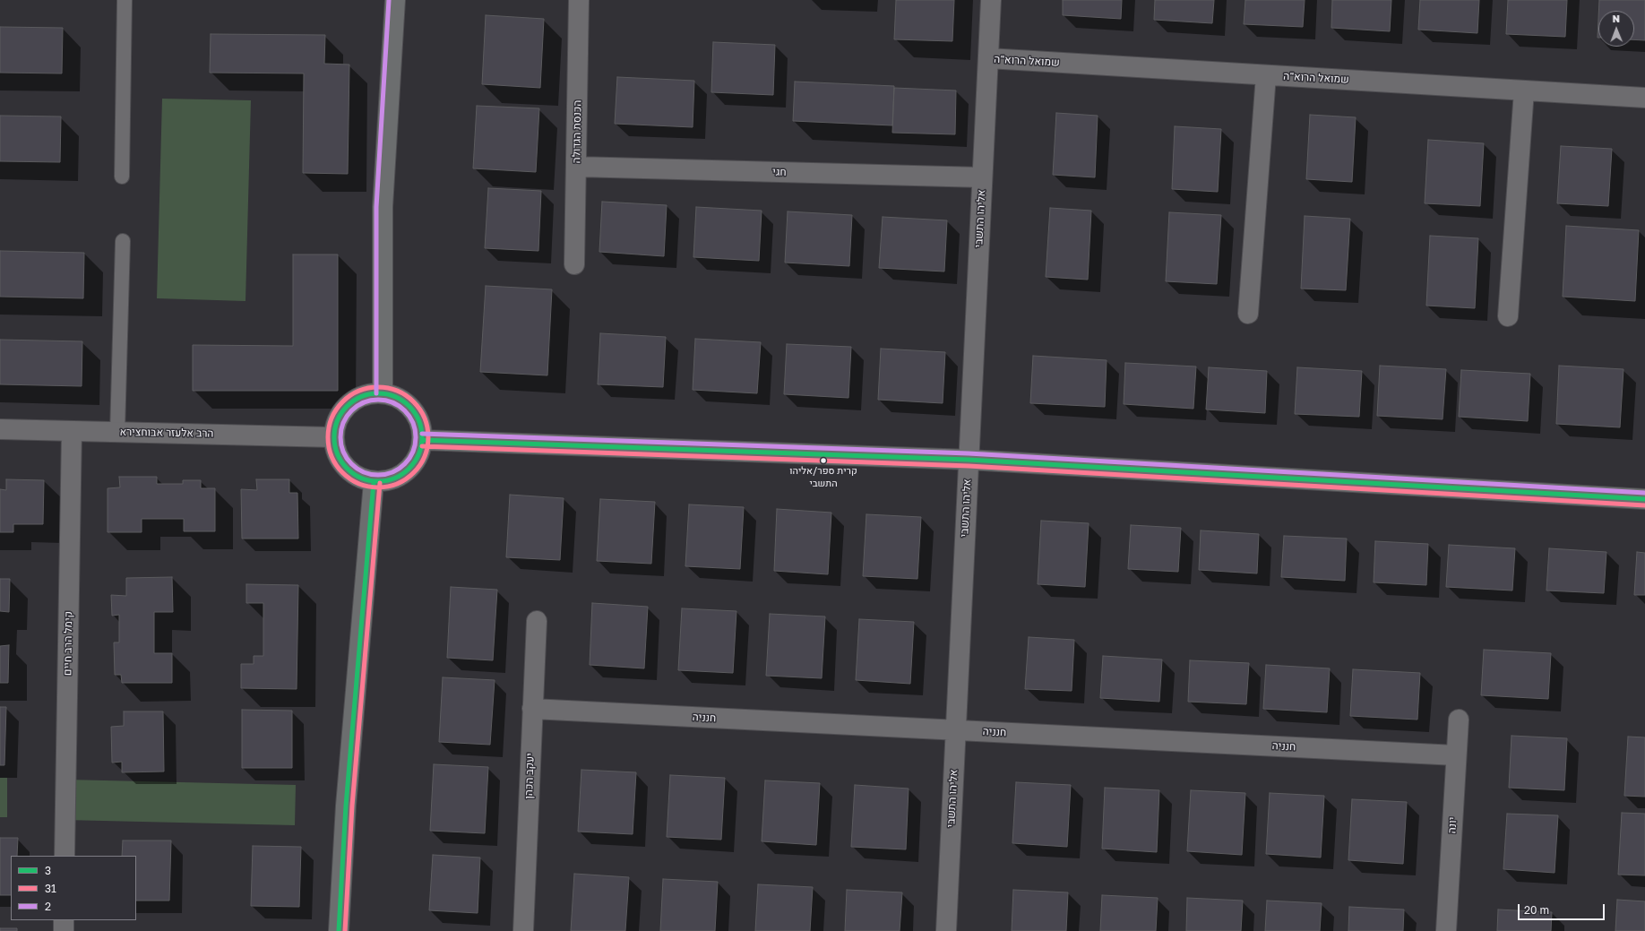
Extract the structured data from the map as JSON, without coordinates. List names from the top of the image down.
{
  "streets": {
    "street": [
      "שמואל הרוא\"ה",
      "הכנסת הגדולה",
      "חגי",
      "אליהו התשבי",
      "הרב אלעזר אבוחצירא",
      "קימל הרב חיים",
      "חנניה",
      "יעקב הכהן",
      "יונה"
    ]
  },
  "crossings": [
    ["שמואל הרוא\"ה", "אליהו התשבי"],
    ["הכנסת הגדולה", "חגי"],
    ["חגי", "אליהו התשבי"],
    ["אליהו התשבי", "חנניה"],
    ["הרב אלעזר אבוחצירא", "קימל הרב חיים"],
    ["חנניה", "יעקב הכהן"],
    ["חנניה", "יונה"]
  ],
  "places": ["קרית ספר/אליהו התשבי"],
  "lines": ["transit line 2", "transit line 31", "transit line 3"],
  "legend": ["3", "31", "2"],
  "scale_bar": "20 m",
  "north": "top"
}
